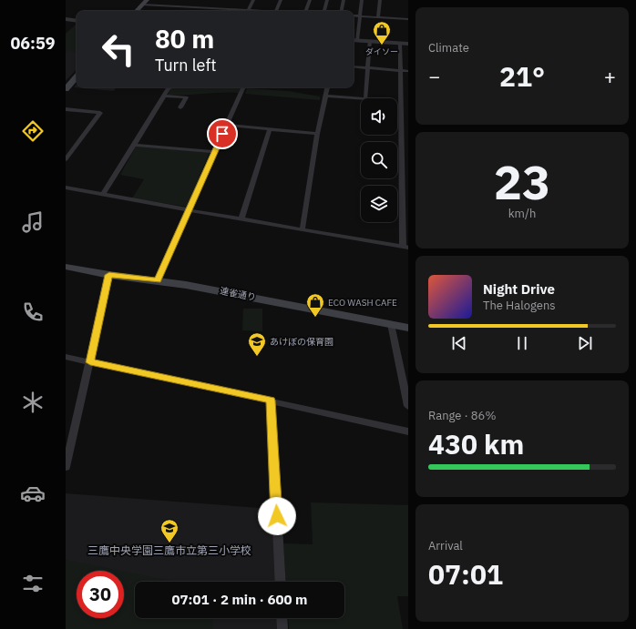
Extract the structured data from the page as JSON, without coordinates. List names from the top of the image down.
{
  "streets": {
    "main road": ["連雀通り"]
  },
  "places": {
    "shop": ["ダイソー", "ECO WASH CAFE"],
    "school or university": ["あけぼの保育園", "三鷹中央学園三鷹市立第三小学校"]
  },
  "page": {
    "tabs": "06:59",
    "tile": [
      "Climate",
      ["23", "km/h"],
      ["Range · 86%", "430 km"],
      ["Arrival", "07:01"]
    ],
    "turn": ["80 m", "Turn left"],
    "heat": ["−", "21°", "+"],
    "song": ["Night Drive", "The Halogens"],
    "limit": "30",
    "trip": "07:01 · 2 min · 600 m"
  }
}
